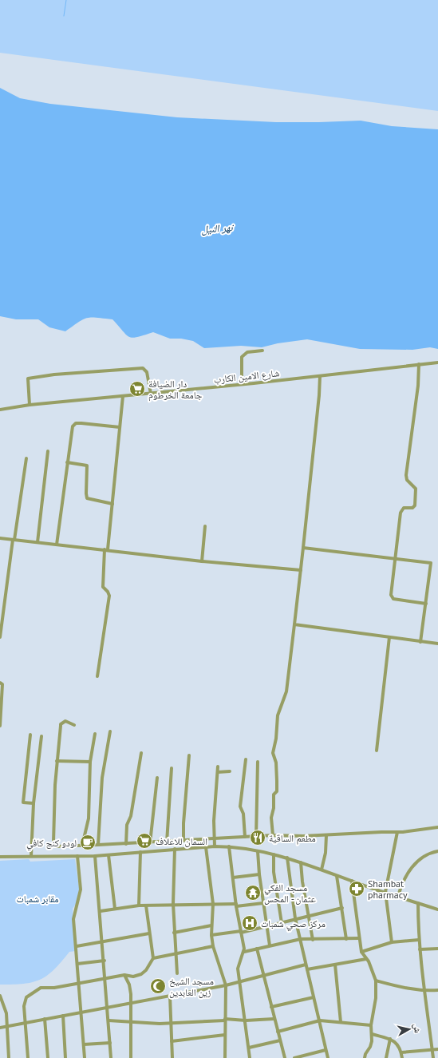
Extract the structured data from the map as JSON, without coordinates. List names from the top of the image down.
{
  "streets": {
    "street": ["شارع الامين الكارب"]
  },
  "water": ["نهر النيل"],
  "parks": ["مقابر شمبات"],
  "places": {
    "supermarket": ["دار الضيافة جامعة الخرطوم", "السمان للاعلاف"],
    "restaurant": ["مطعم الساقية"],
    "cafe": ["لودو كنج كافي"],
    "pharmacy": ["Shambat pharmacy"],
    "temple": ["مسجد الفكي عثمان - المحس"],
    "hospital": ["مركز صحي شمبات"],
    "mosque": ["مسجد الشيخ زين العابدين"]
  },
  "north": "right"
}
